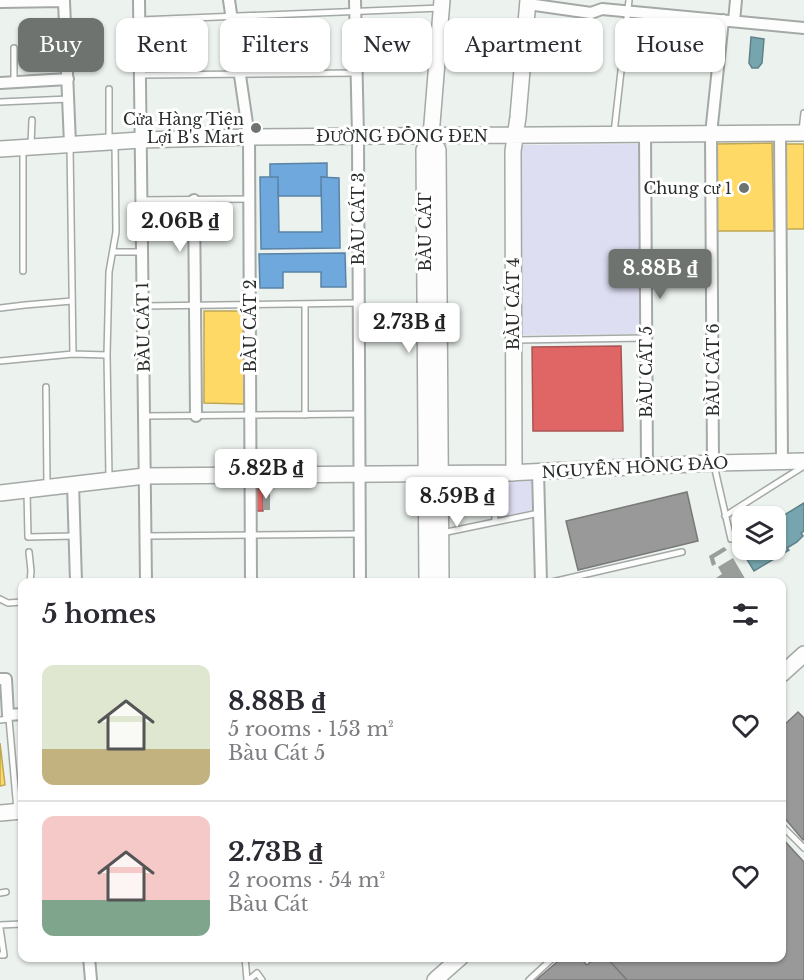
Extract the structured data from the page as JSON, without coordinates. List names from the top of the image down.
{
  "streets": {
    "street": [
      "ĐƯỜNG ĐỒNG ĐEN",
      "BÀU CÁT 3",
      "BÀU CÁT",
      "BÀU CÁT 4",
      "BÀU CÁT 2",
      "BÀU CÁT 1",
      "BÀU CÁT 6",
      "BÀU CÁT 5",
      "NGUYỄN HỒNG ĐÀO"
    ]
  },
  "crossings": [
    ["ĐƯỜNG ĐỒNG ĐEN", "BÀU CÁT 3"],
    ["ĐƯỜNG ĐỒNG ĐEN", "BÀU CÁT"],
    ["ĐƯỜNG ĐỒNG ĐEN", "BÀU CÁT 4"],
    ["ĐƯỜNG ĐỒNG ĐEN", "BÀU CÁT 2"],
    ["ĐƯỜNG ĐỒNG ĐEN", "BÀU CÁT 1"],
    ["ĐƯỜNG ĐỒNG ĐEN", "BÀU CÁT 6"],
    ["ĐƯỜNG ĐỒNG ĐEN", "BÀU CÁT 5"],
    ["BÀU CÁT 3", "NGUYỄN HỒNG ĐÀO"],
    ["BÀU CÁT", "NGUYỄN HỒNG ĐÀO"],
    ["BÀU CÁT 4", "NGUYỄN HỒNG ĐÀO"],
    ["BÀU CÁT 2", "NGUYỄN HỒNG ĐÀO"],
    ["BÀU CÁT 1", "NGUYỄN HỒNG ĐÀO"],
    ["BÀU CÁT 6", "NGUYỄN HỒNG ĐÀO"],
    ["BÀU CÁT 5", "NGUYỄN HỒNG ĐÀO"]
  ],
  "places": ["Cửa Hàng Tiện Lợi B's Mart", "Chung cư 1"],
  "page": {
    "chip": [
      "Buy",
      "Rent",
      "Filters",
      "New",
      "Apartment",
      "House"
    ],
    "price": [
      "2.06B ₫",
      "8.88B ₫",
      "2.73B ₫",
      "5.82B ₫",
      "8.59B ₫"
    ],
    "heading": "5 homes",
    "list": [
      {
        "name": "8.88B ₫",
        "note": "5 rooms · 153 m² · Bàu Cát 5"
      },
      {
        "name": "2.73B ₫",
        "note": "2 rooms · 54 m² · Bàu Cát"
      }
    ]
  }
}
